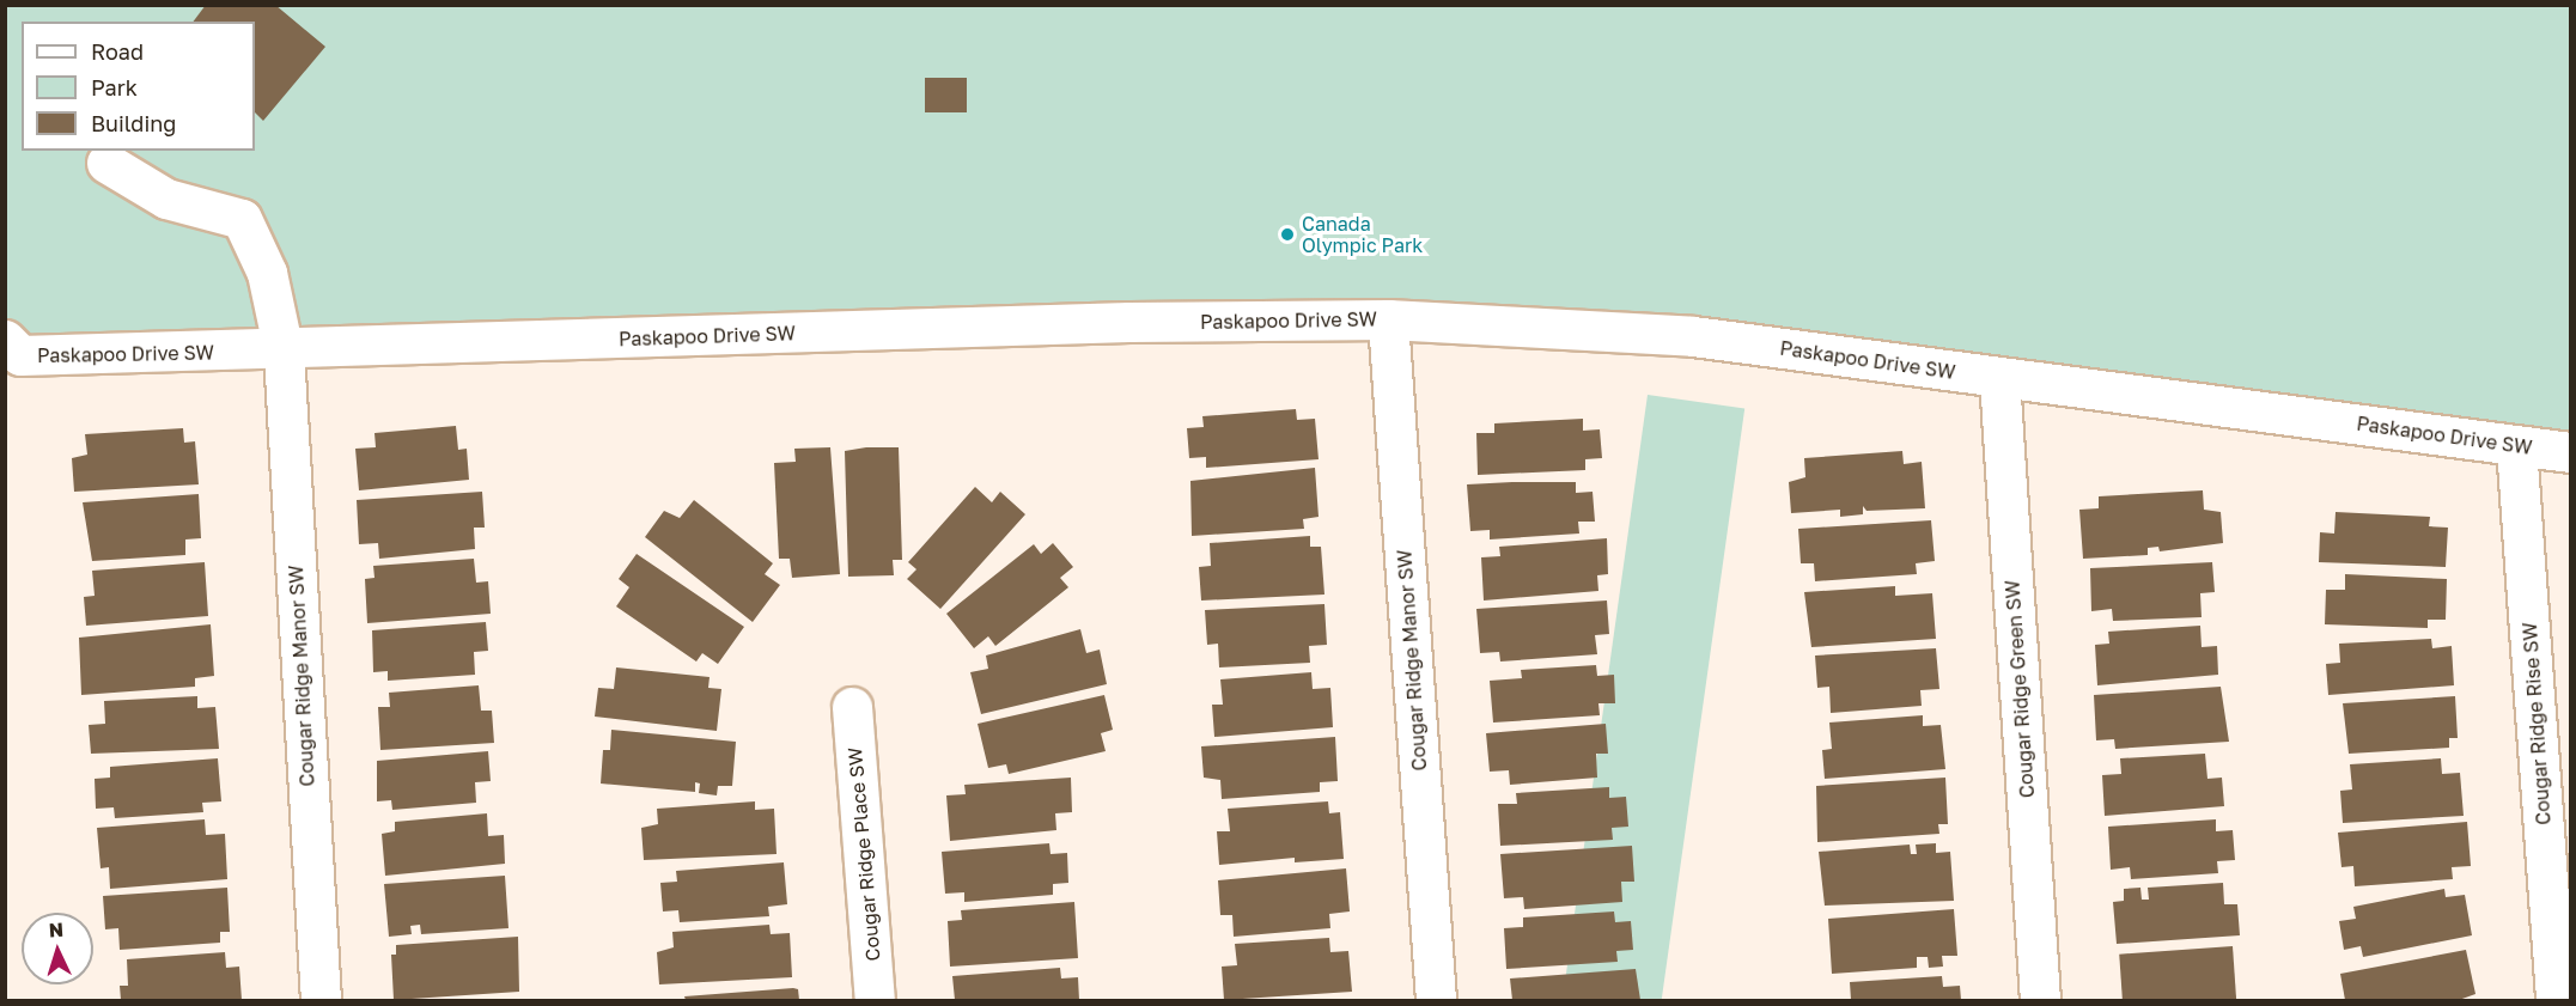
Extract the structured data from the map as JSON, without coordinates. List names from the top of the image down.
{
  "streets": {
    "street": [
      "Paskapoo Drive SW",
      "Cougar Ridge Manor SW",
      "Cougar Ridge Green SW",
      "Cougar Ridge Rise SW",
      "Cougar Ridge Place SW"
    ]
  },
  "crossings": [
    ["Paskapoo Drive SW", "Cougar Ridge Manor SW"],
    ["Paskapoo Drive SW", "Cougar Ridge Green SW"],
    ["Paskapoo Drive SW", "Cougar Ridge Rise SW"]
  ],
  "places": ["Canada Olympic Park"],
  "legend": ["Road", "Park", "Building"],
  "north": "top"
}
